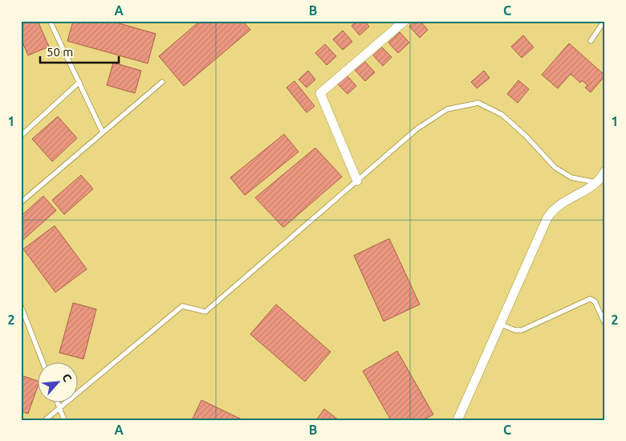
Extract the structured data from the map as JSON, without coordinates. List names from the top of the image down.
{
  "scale_bar": "50 m",
  "north": "top right",
  "grid": {
    "columns": ["A", "B", "C"],
    "rows": ["1", "2"]
  }
}
